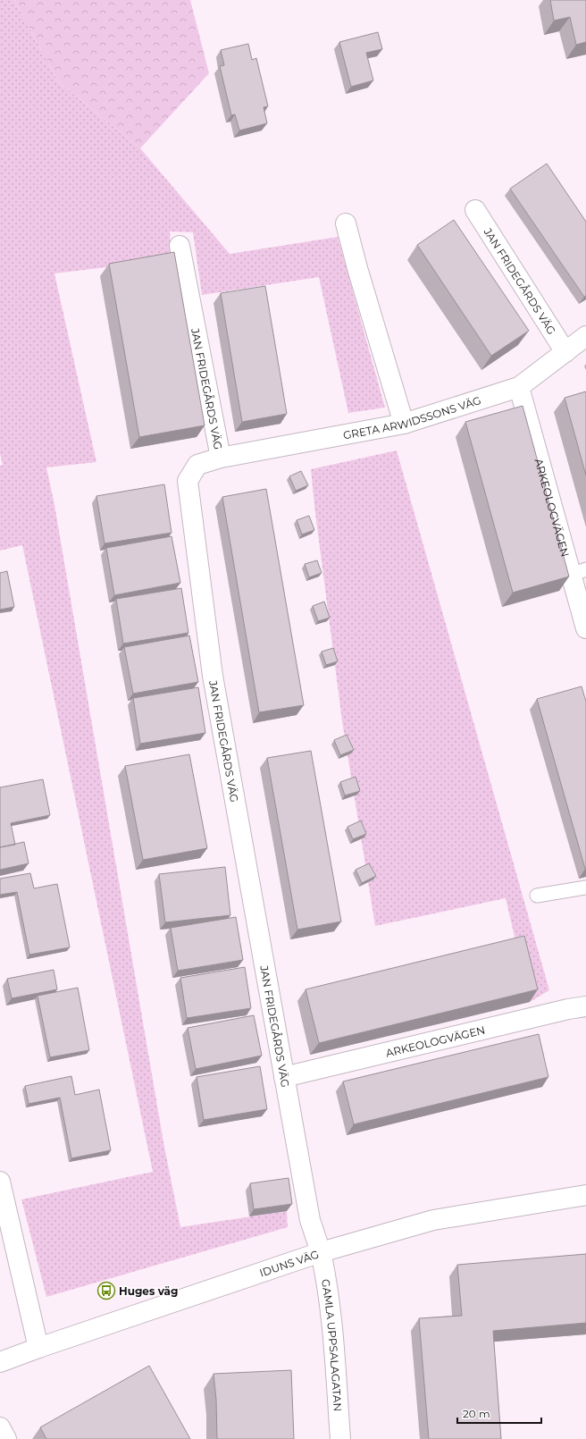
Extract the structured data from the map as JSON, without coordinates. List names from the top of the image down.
{
  "streets": {
    "street": [
      "JAN FRIDEGÅRDS VÄG",
      "GRETA ARWIDSSONS VÄG",
      "ARKEOLOGVÄGEN",
      "IDUNS VÄG",
      "GAMLA UPPSALAGATAN"
    ]
  },
  "crossings": [
    ["JAN FRIDEGÅRDS VÄG", "GRETA ARWIDSSONS VÄG"],
    ["JAN FRIDEGÅRDS VÄG", "ARKEOLOGVÄGEN"],
    ["JAN FRIDEGÅRDS VÄG", "IDUNS VÄG"],
    ["JAN FRIDEGÅRDS VÄG", "GAMLA UPPSALAGATAN"],
    ["GRETA ARWIDSSONS VÄG", "ARKEOLOGVÄGEN"],
    ["IDUNS VÄG", "GAMLA UPPSALAGATAN"]
  ],
  "places": {
    "bus stop": ["Huges väg"]
  },
  "scale_bar": "20 m"
}
